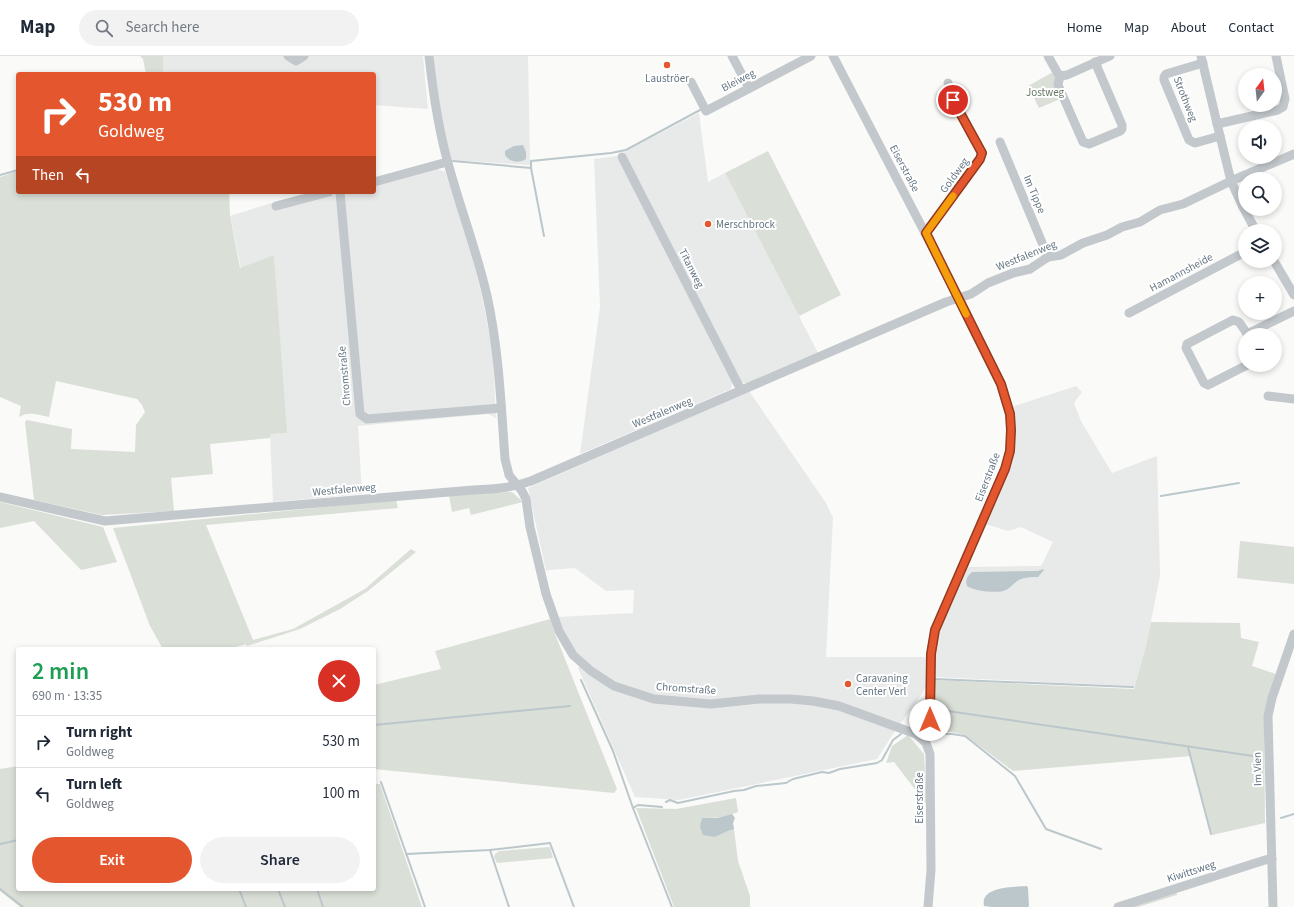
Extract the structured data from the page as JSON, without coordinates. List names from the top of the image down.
{
  "streets": {
    "street": [
      "Bleiweg",
      "Strothweg",
      "Eiserstraße",
      "Goldweg",
      "Im Tippe",
      "Westfalenweg",
      "Titanweg",
      "Hamannsheide",
      "Chromstraße",
      "Im Vien",
      "Kiwittsweg"
    ]
  },
  "crossings": [
    ["Strothweg", "Westfalenweg"],
    ["Eiserstraße", "Goldweg"],
    ["Eiserstraße", "Westfalenweg"],
    ["Eiserstraße", "Chromstraße"],
    ["Im Tippe", "Westfalenweg"],
    ["Westfalenweg", "Titanweg"],
    ["Westfalenweg", "Chromstraße"],
    ["Im Vien", "Kiwittsweg"]
  ],
  "parks": ["Jostweg"],
  "places": ["Lauströer", "Merschbrock", "Caravaning Center Verl"],
  "north": "top",
  "page": {
    "header": "Map",
    "search": "Search here",
    "nav": [
      "Home",
      "Map",
      "About",
      "Contact"
    ],
    "map_buttons": ["+", "−"],
    "turn": ["530 m", "Goldweg"],
    "then": "Then",
    "heading": ["2 min", "690 m · 13:35"],
    "list": [
      {
        "name": "Turn right",
        "note": "Goldweg",
        "value": "530 m"
      },
      {
        "name": "Turn left",
        "note": "Goldweg",
        "value": "100 m"
      }
    ],
    "buttons": ["Exit", "Share"]
  }
}
